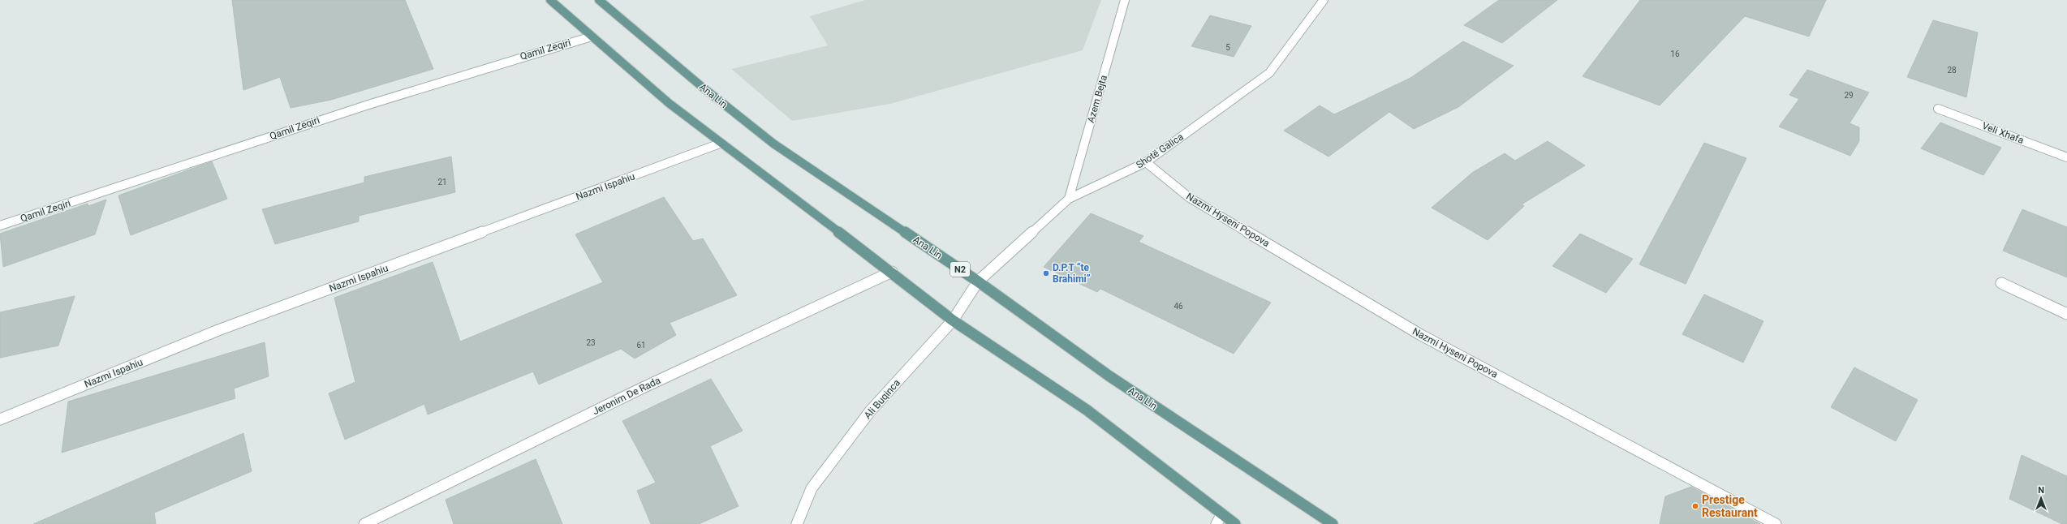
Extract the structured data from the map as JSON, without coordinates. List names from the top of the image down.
{
  "streets": {
    "main road": ["Ana Lin", "N2"],
    "street": [
      "Qamil Zeqiri",
      "Azem Bejta",
      "Veli Xhafa",
      "Shotë Galica",
      "Nazmi Ispahiu",
      "Nazmi Hyseni Popova",
      "Jeronim De Rada",
      "Ali Buqinca"
    ]
  },
  "crossings": [
    ["Ana Lin", "Shotë Galica"],
    ["Ana Lin", "Ali Buqinca"],
    ["Azem Bejta", "Shotë Galica"],
    ["Shotë Galica", "Nazmi Hyseni Popova"],
    ["Shotë Galica", "Ali Buqinca"]
  ],
  "places": ["D.P.T “te Brahimi”", "Prestige Restaurant"],
  "house_numbers": [
    "5",
    "16",
    "28",
    "29",
    "21",
    "46",
    "23",
    "61"
  ],
  "north": "top"
}
